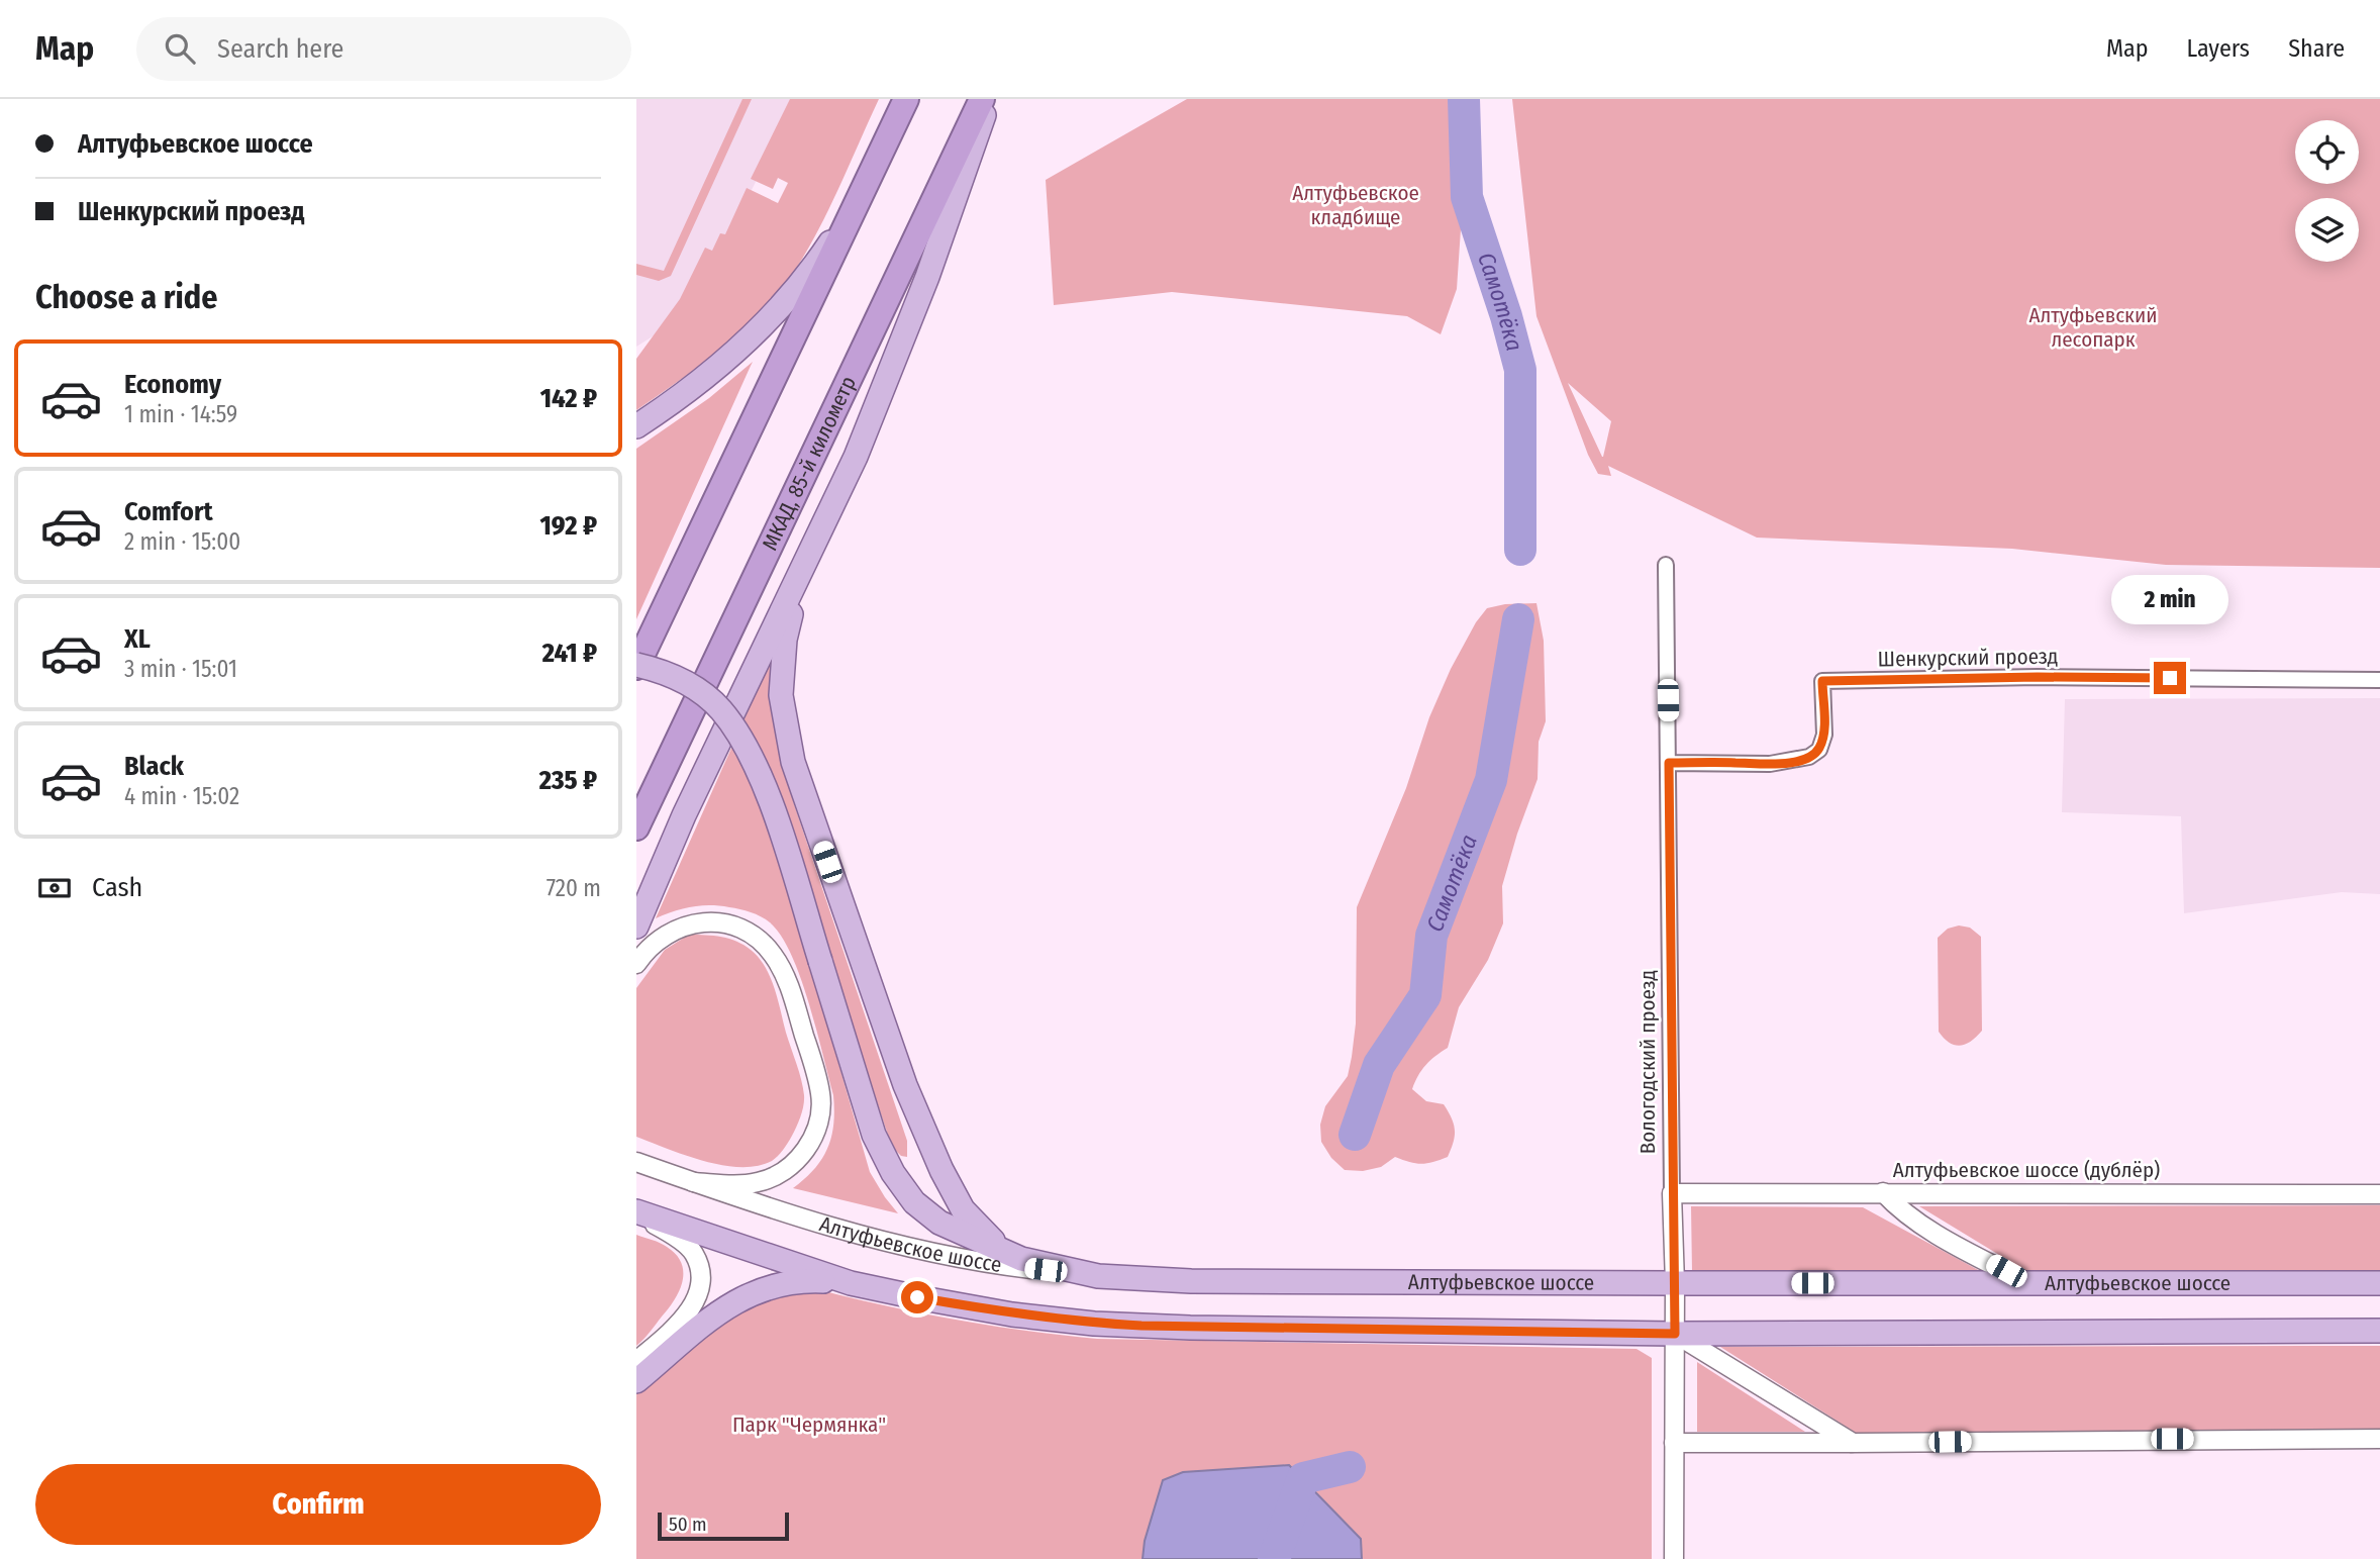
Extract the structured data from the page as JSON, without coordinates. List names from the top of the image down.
{
  "streets": {
    "highway": ["МКАД, 85-й километр"],
    "main road": ["Алтуфьевское шоссе"],
    "street": ["Шенкурский проезд", "Вологодский проезд", "Алтуфьевское шоссе (дублёр)"]
  },
  "crossings": [
    ["Шенкурский проезд", "Вологодский проезд"],
    ["Вологодский проезд", "Алтуфьевское шоссе (дублёр)"],
    ["Вологодский проезд", "Алтуфьевское шоссе"]
  ],
  "water": ["Самотёка"],
  "parks": ["Алтуфьевское кладбище", "Алтуфьевский лесопарк", "Парк \"Чермянка\""],
  "scale_bar": "50 m",
  "page": {
    "header": "Map",
    "search": "Search here",
    "nav": ["Map", "Layers", "Share"],
    "banner": ["Алтуфьевское шоссе", "Шенкурский проезд"],
    "heading": "Choose a ride",
    "list": [
      {
        "name": "Economy",
        "note": "1 min · 14:59",
        "value": "142 ₽"
      },
      {
        "name": "Comfort",
        "note": "2 min · 15:00",
        "value": "192 ₽"
      },
      {
        "name": "XL",
        "note": "3 min · 15:01",
        "value": "241 ₽"
      },
      {
        "name": "Black",
        "note": "4 min · 15:02",
        "value": "235 ₽"
      }
    ],
    "bubble": "2 min",
    "pay": ["Cash", "720 m"],
    "buttons": "Confirm",
    "scale": "50 m"
  }
}
